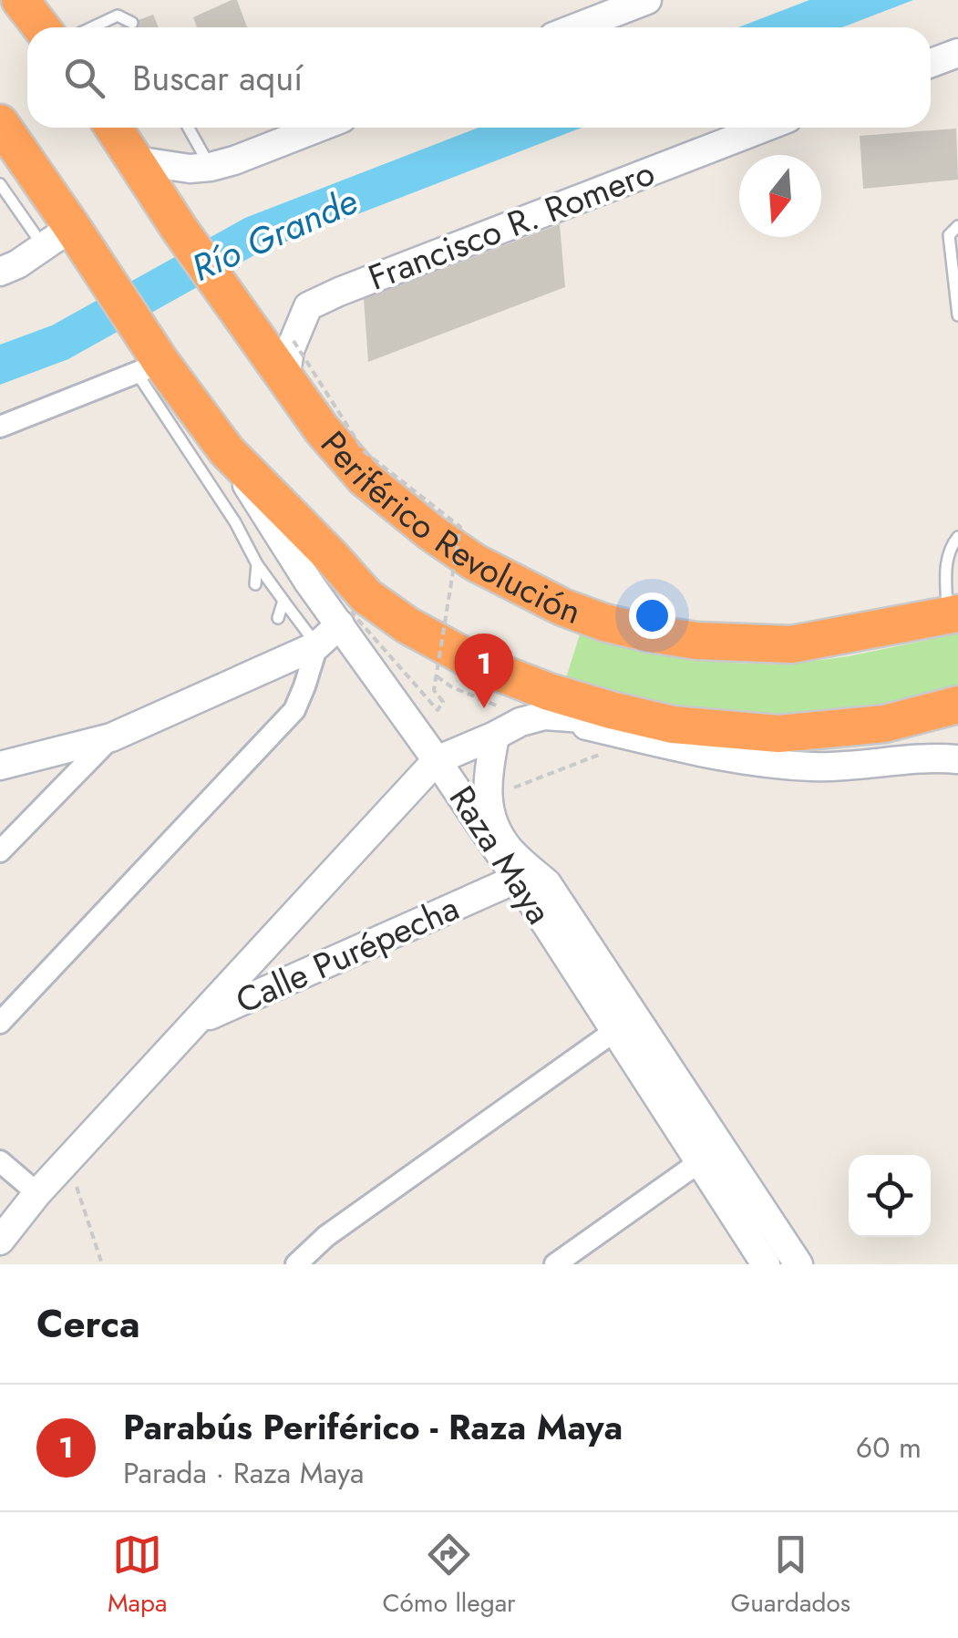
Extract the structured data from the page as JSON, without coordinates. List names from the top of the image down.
{
  "streets": {
    "highway": ["Periférico Revolución"],
    "street": ["Francisco R. Romero", "Raza Maya", "Calle Purépecha"]
  },
  "crossings": [
    ["Francisco R. Romero", "Periférico Revolución"],
    ["Raza Maya", "Calle Purépecha"]
  ],
  "water": ["Río Grande"],
  "north": "bottom",
  "page": {
    "search": "Buscar aquí",
    "pins": "1",
    "heading": "Cerca",
    "list": [
      {
        "mark": "1",
        "name": "Parabús Periférico - Raza Maya",
        "note": "Parada · Raza Maya",
        "value": "60 m"
      }
    ],
    "nav": ["Mapa", "Cómo llegar", "Guardados"]
  }
}
